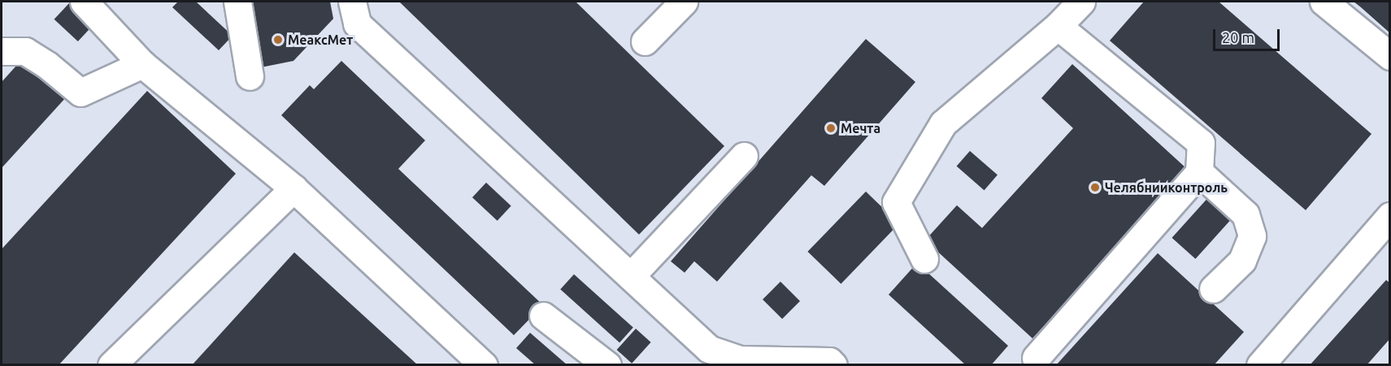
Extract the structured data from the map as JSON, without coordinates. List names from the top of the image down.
{
  "places": ["МеаксМет", "Мечта", "Челябнииконтроль"],
  "scale_bar": "20 m"
}
